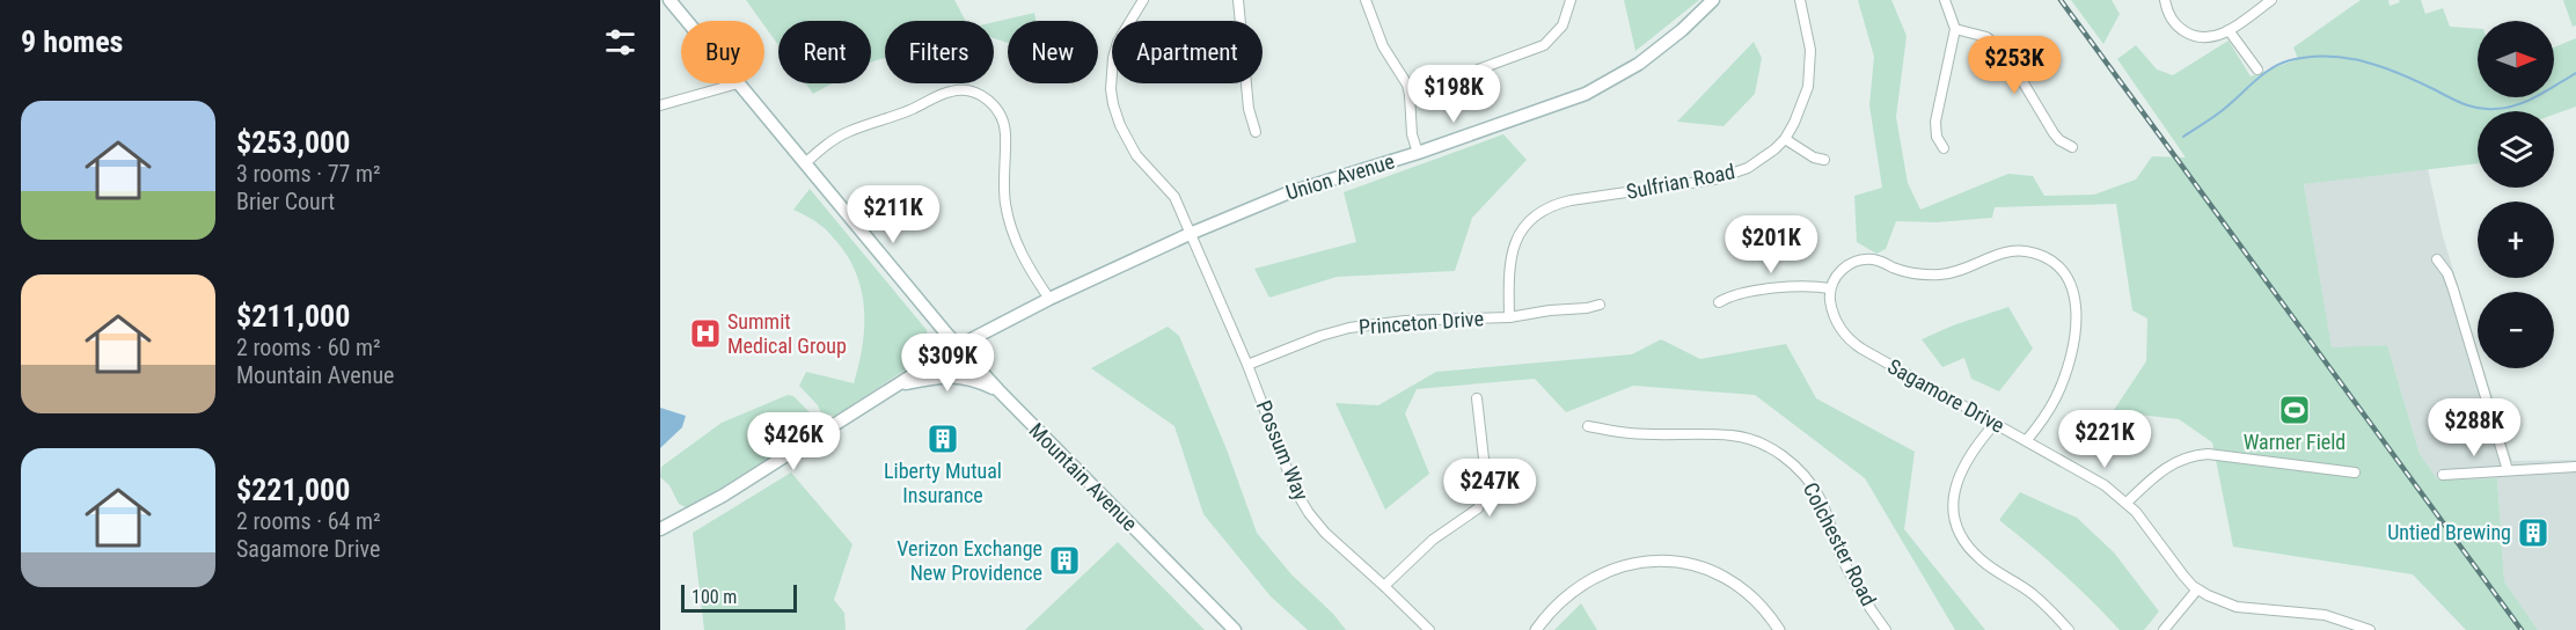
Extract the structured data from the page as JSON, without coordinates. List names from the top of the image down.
{
  "streets": {
    "main road": ["Union Avenue", "Mountain Avenue"],
    "street": [
      "Sulfrian Road",
      "Princeton Drive",
      "Sagamore Drive",
      "Possum Way",
      "Colchester Road"
    ]
  },
  "crossings": [
    ["Union Avenue", "Possum Way"],
    ["Union Avenue", "Mountain Avenue"],
    ["Sulfrian Road", "Princeton Drive"],
    ["Princeton Drive", "Possum Way"]
  ],
  "places": {
    "hospital": ["Summit Medical Group"],
    "sports": ["Warner Field"],
    "building": ["Liberty Mutual Insurance", "Untied Brewing", "Verizon Exchange New Providence"]
  },
  "scale_bar": "100 m",
  "north": "right",
  "page": {
    "heading": "9 homes",
    "map_buttons": ["+", "−"],
    "chip": [
      "Buy",
      "Rent",
      "Filters",
      "New",
      "Apartment"
    ],
    "price": [
      "$253K",
      "$198K",
      "$211K",
      "$201K",
      "$309K",
      "$288K",
      "$221K",
      "$426K",
      "$247K"
    ],
    "list": [
      {
        "name": "$253,000",
        "note": "3 rooms · 77 m² · Brier Court"
      },
      {
        "name": "$211,000",
        "note": "2 rooms · 60 m² · Mountain Avenue"
      },
      {
        "name": "$221,000",
        "note": "2 rooms · 64 m² · Sagamore Drive"
      }
    ],
    "scale": "100 m"
  }
}
